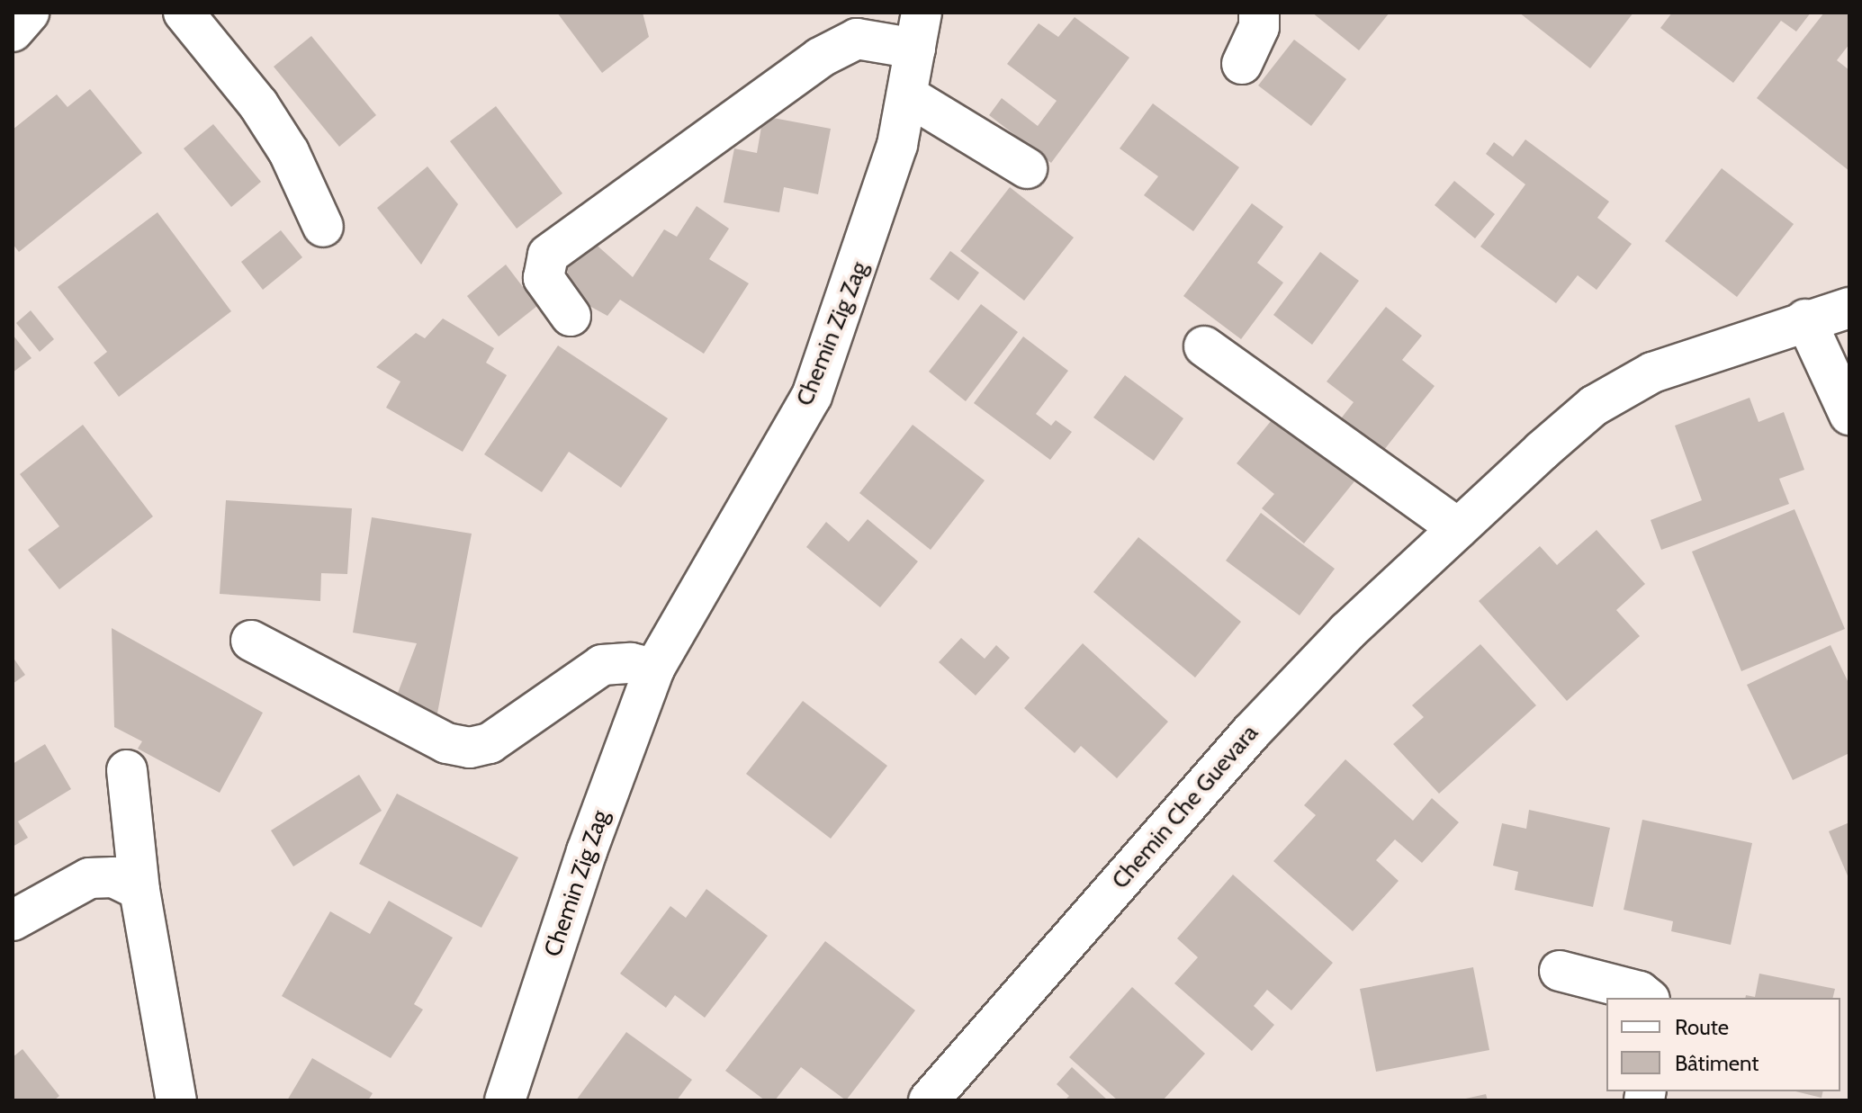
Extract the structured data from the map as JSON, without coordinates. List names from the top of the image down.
{
  "streets": {
    "street": ["Chemin Zig Zag", "Chemin Che Guevara"]
  },
  "legend": ["Route", "Bâtiment"]
}
